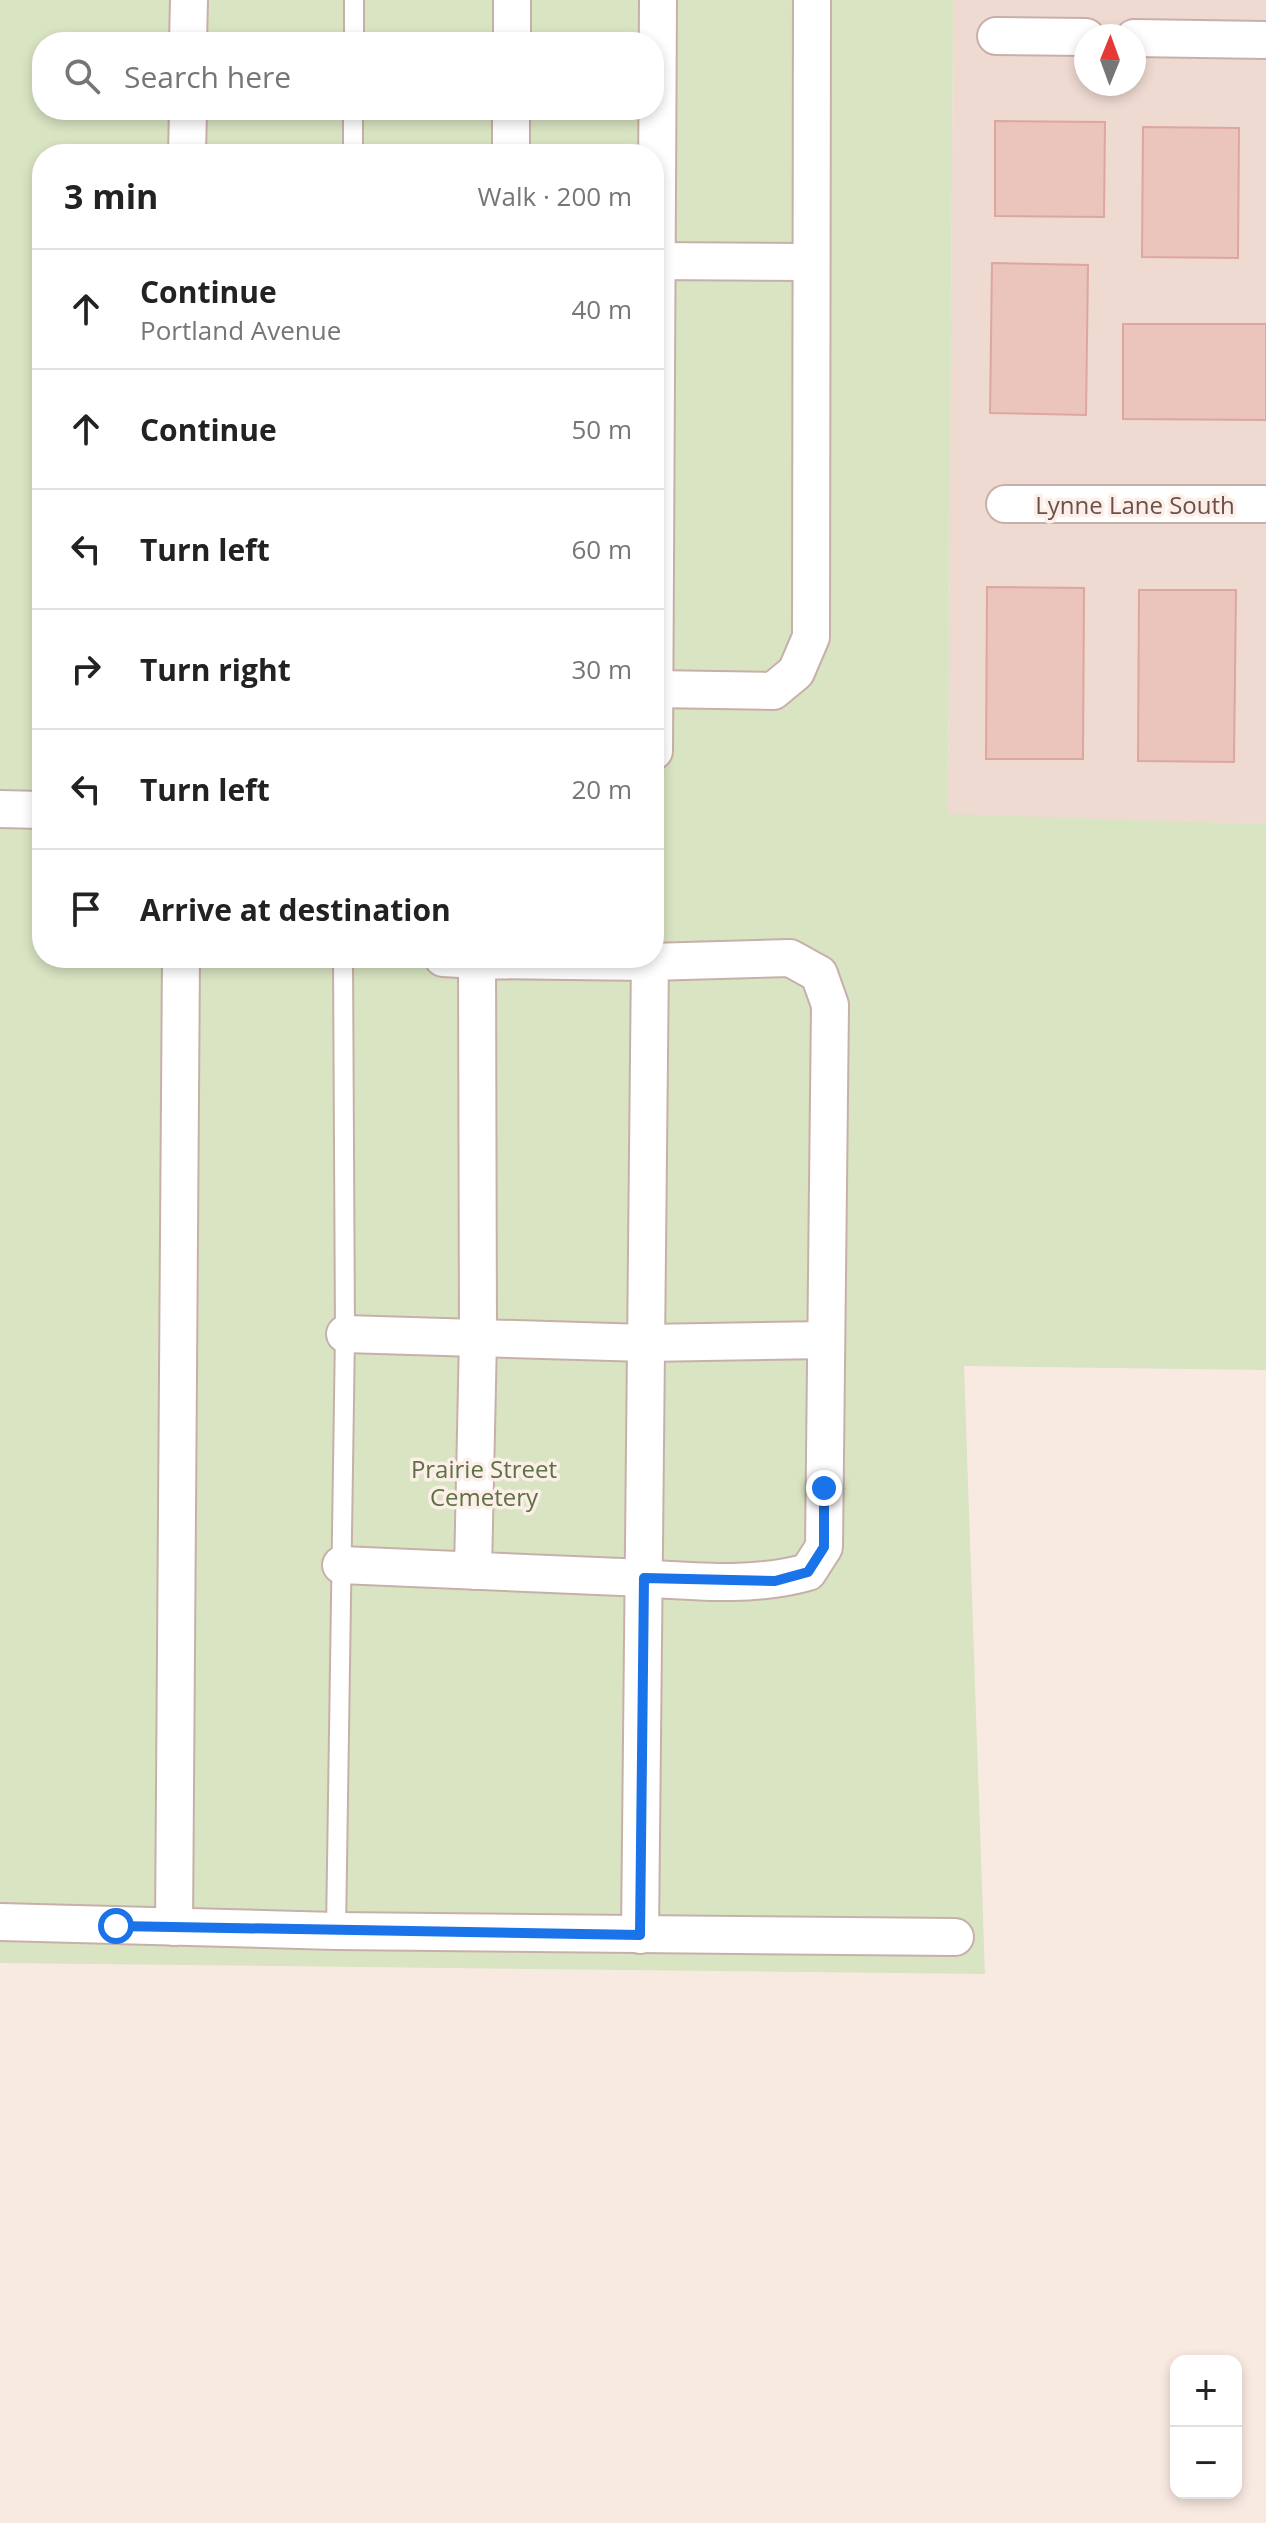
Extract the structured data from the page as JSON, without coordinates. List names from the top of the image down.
{
  "streets": {
    "street": ["Lynne Lane South"]
  },
  "parks": ["Prairie Street Cemetery"],
  "north": "top",
  "page": {
    "search": "Search here",
    "heading": ["3 min", "Walk · 200 m"],
    "list": [
      ["Continue", "Portland Avenue", "40 m"],
      ["Continue", "50 m"],
      ["Turn left", "60 m"],
      ["Turn right", "30 m"],
      ["Turn left", "20 m"],
      "Arrive at destination"
    ],
    "map_buttons": ["+", "−"]
  }
}
